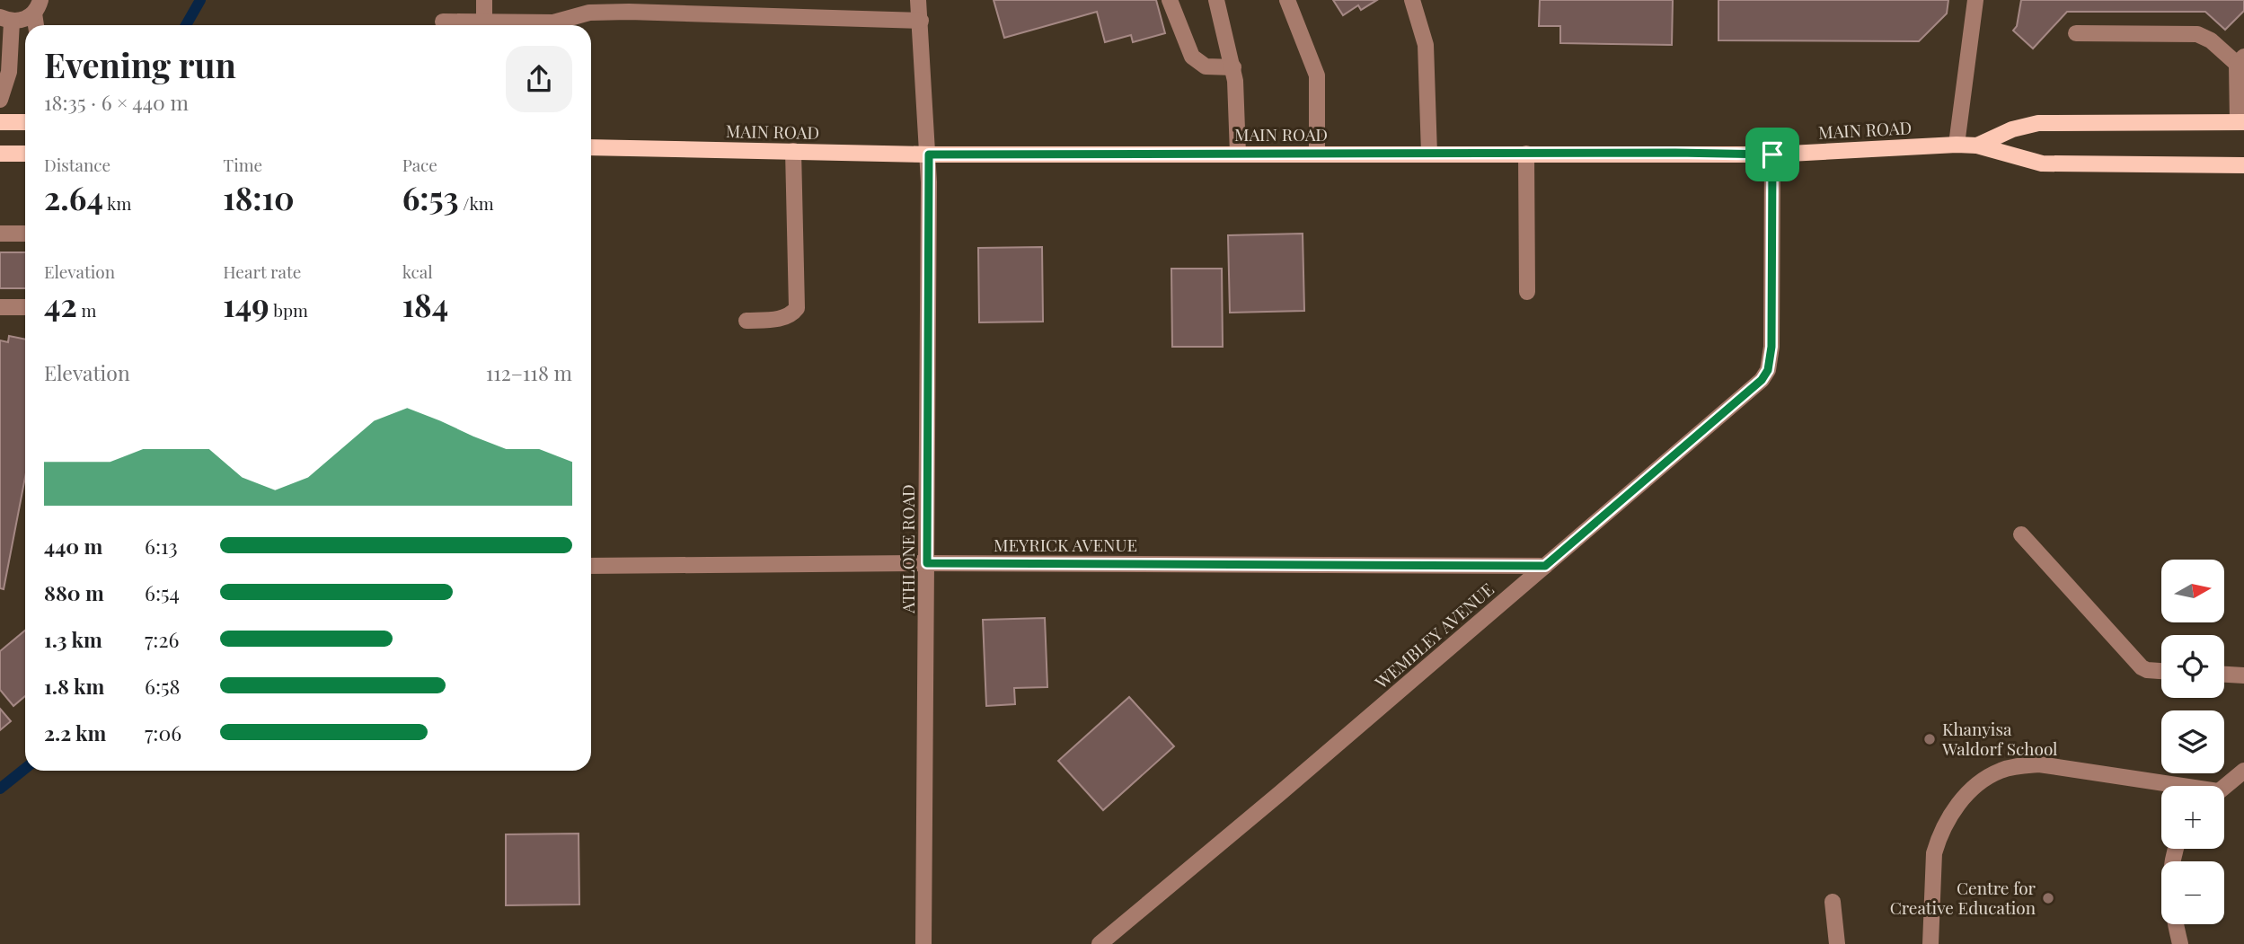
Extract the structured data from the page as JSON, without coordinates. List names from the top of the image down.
{
  "streets": {
    "main road": ["MAIN ROAD"],
    "street": ["MEYRICK AVENUE", "ATHLONE ROAD", "WEMBLEY AVENUE"]
  },
  "crossings": [
    ["MAIN ROAD", "ATHLONE ROAD"],
    ["MAIN ROAD", "WEMBLEY AVENUE"],
    ["MEYRICK AVENUE", "ATHLONE ROAD"],
    ["MEYRICK AVENUE", "WEMBLEY AVENUE"]
  ],
  "places": ["Khanyisa Waldorf School", "Centre for Creative Education"],
  "north": "right",
  "page": {
    "heading": ["Evening run", "18:35 · 6 × 440 m"],
    "stats": [
      ["Distance", "2.64 km"],
      ["Time", "18:10"],
      ["Pace", "6:53 /km"],
      ["Elevation", "42 m"],
      ["Heart rate", "149 bpm"],
      ["kcal", "184"]
    ],
    "chart": ["Elevation", "112–118 m"],
    "list": [
      {
        "name": "440 m",
        "note": "6:13"
      },
      {
        "name": "880 m",
        "note": "6:54"
      },
      {
        "name": "1.3 km",
        "note": "7:26"
      },
      {
        "name": "1.8 km",
        "note": "6:58"
      },
      {
        "name": "2.2 km",
        "note": "7:06"
      }
    ],
    "map_buttons": ["+", "−"]
  }
}
